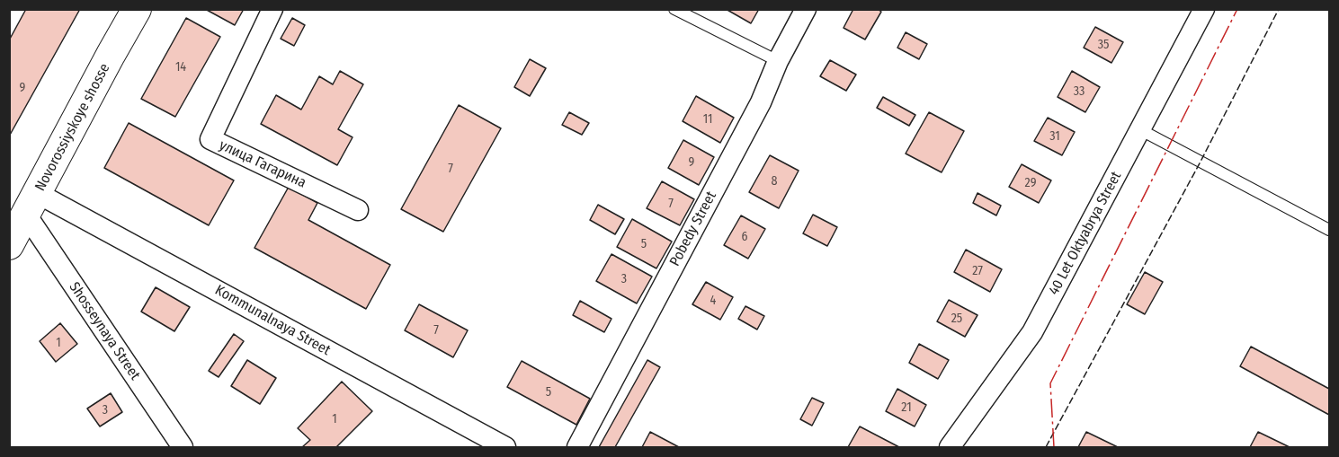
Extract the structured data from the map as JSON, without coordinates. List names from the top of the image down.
{
  "streets": {
    "main road": ["Novorossiyskoye shosse"],
    "street": [
      "улица Гагарина",
      "Pobedy Street",
      "40 Let Oktyabrya Street",
      "Kommunalnaya Street",
      "Shosseynaya Street"
    ]
  },
  "crossings": [
    ["Novorossiyskoye shosse", "Kommunalnaya Street"],
    ["Novorossiyskoye shosse", "Shosseynaya Street"],
    ["Kommunalnaya Street", "Shosseynaya Street"]
  ],
  "house_numbers": [
    "35",
    "14",
    "9",
    "33",
    "11",
    "31",
    "9",
    "7",
    "8",
    "29",
    "7",
    "6",
    "5",
    "27",
    "3",
    "4",
    "25",
    "7",
    "1",
    "5",
    "21",
    "3",
    "1"
  ]
}
